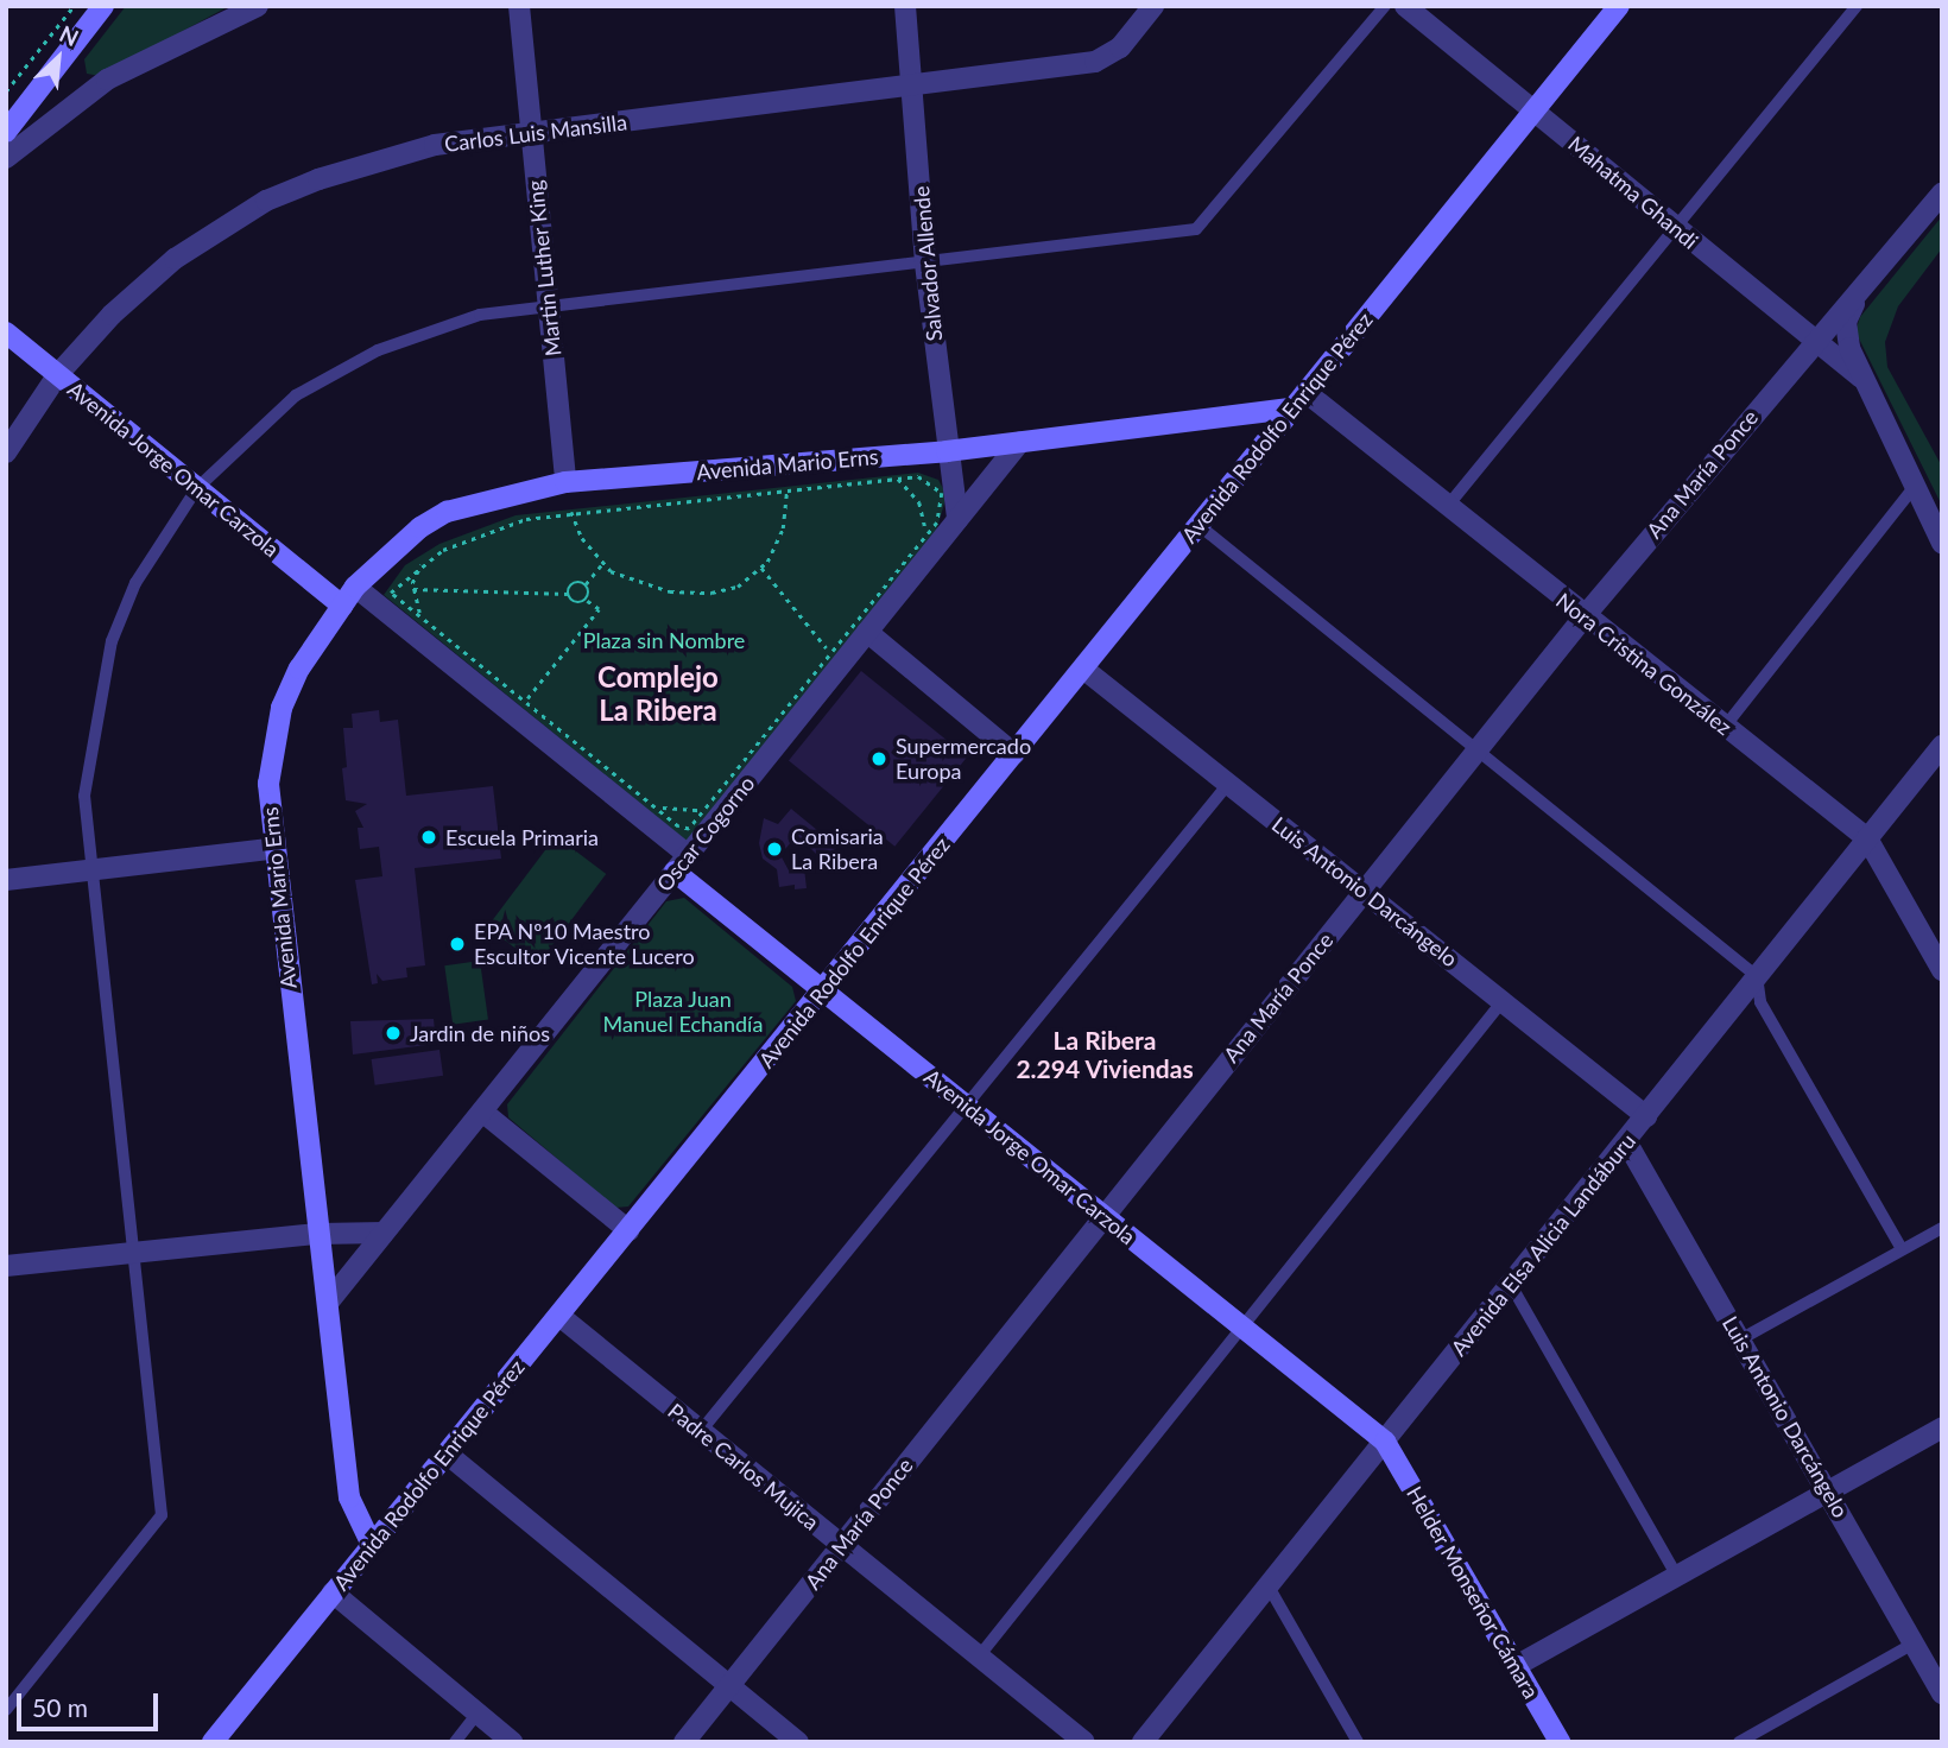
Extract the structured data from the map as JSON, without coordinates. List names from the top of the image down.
{
  "streets": {
    "street": [
      "Carlos Luis Mansilla",
      "Mahatma Ghandi",
      "Salvador Allende",
      "Martin Luther King",
      "Avenida Rodolfo Enrique Pérez",
      "Avenida Mario Erns",
      "Avenida Jorge Omar Carzola",
      "Ana María Ponce",
      "Nora Cristina González",
      "Oscar Cogorno",
      "Luis Antonio Darcángelo",
      "Avenida Elsa Alicia Landáburu",
      "Padre Carlos Mujica",
      "Helder Monseñor Cámara"
    ]
  },
  "crossings": [
    ["Carlos Luis Mansilla", "Salvador Allende"],
    ["Carlos Luis Mansilla", "Martin Luther King"],
    ["Carlos Luis Mansilla", "Avenida Jorge Omar Carzola"],
    ["Mahatma Ghandi", "Avenida Rodolfo Enrique Pérez"],
    ["Mahatma Ghandi", "Ana María Ponce"],
    ["Salvador Allende", "Avenida Mario Erns"],
    ["Salvador Allende", "Oscar Cogorno"],
    ["Martin Luther King", "Avenida Mario Erns"],
    ["Avenida Rodolfo Enrique Pérez", "Avenida Mario Erns"],
    ["Avenida Rodolfo Enrique Pérez", "Avenida Jorge Omar Carzola"],
    ["Avenida Rodolfo Enrique Pérez", "Nora Cristina González"],
    ["Avenida Rodolfo Enrique Pérez", "Luis Antonio Darcángelo"],
    ["Avenida Rodolfo Enrique Pérez", "Padre Carlos Mujica"],
    ["Avenida Mario Erns", "Avenida Jorge Omar Carzola"],
    ["Avenida Mario Erns", "Nora Cristina González"],
    ["Avenida Mario Erns", "Oscar Cogorno"],
    ["Avenida Jorge Omar Carzola", "Ana María Ponce"],
    ["Avenida Jorge Omar Carzola", "Oscar Cogorno"],
    ["Avenida Jorge Omar Carzola", "Avenida Elsa Alicia Landáburu"],
    ["Avenida Jorge Omar Carzola", "Helder Monseñor Cámara"],
    ["Ana María Ponce", "Nora Cristina González"],
    ["Ana María Ponce", "Luis Antonio Darcángelo"],
    ["Ana María Ponce", "Padre Carlos Mujica"],
    ["Nora Cristina González", "Avenida Elsa Alicia Landáburu"],
    ["Luis Antonio Darcángelo", "Avenida Elsa Alicia Landáburu"],
    ["Avenida Elsa Alicia Landáburu", "Helder Monseñor Cámara"]
  ],
  "districts": ["Complejo La Ribera", "La Ribera 2.294 Viviendas"],
  "parks": ["Plaza sin Nombre", "Plaza Juan Manuel Echandía"],
  "places": [
    "Supermercado Europa",
    "Escuela Primaria",
    "Comisaria La Ribera",
    "EPA Nº10 Maestro Escultor Vicente Lucero",
    "Jardin de niños"
  ],
  "scale_bar": "50 m",
  "north": "top right"
}
